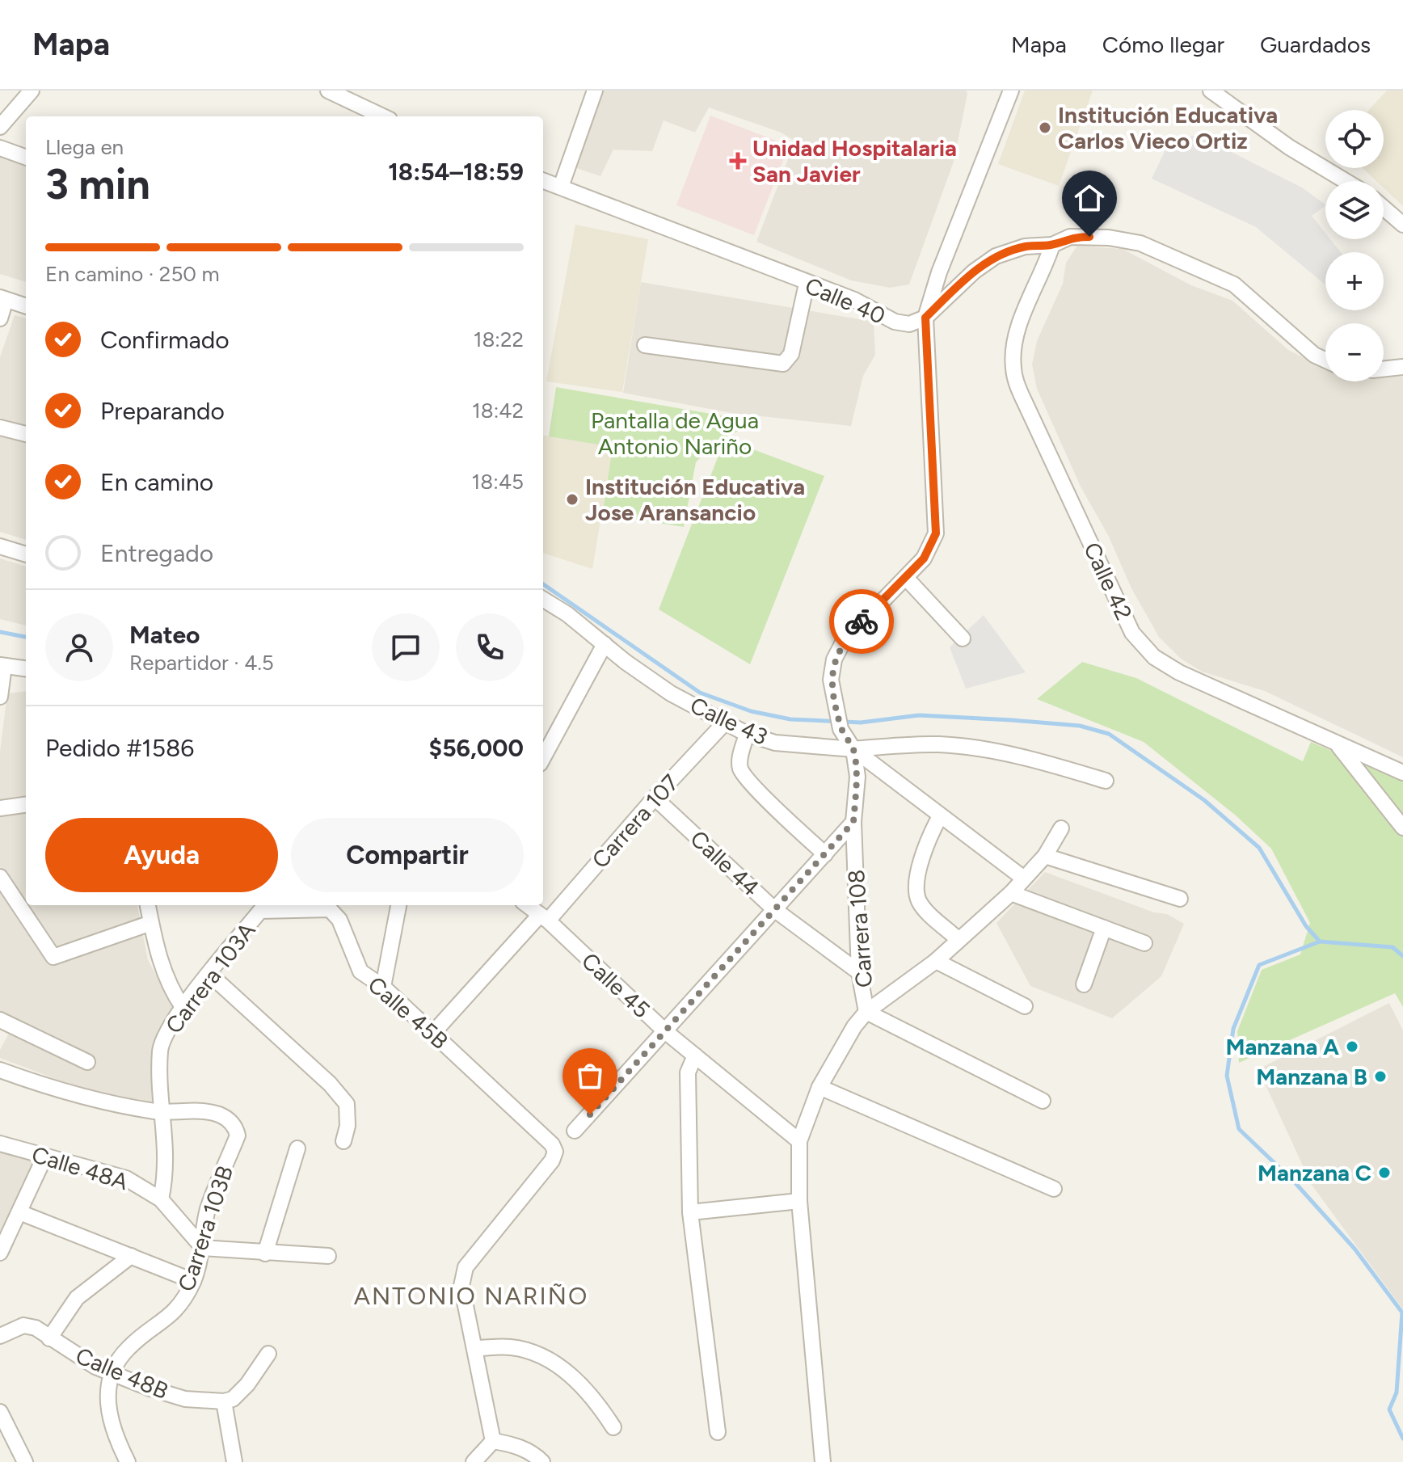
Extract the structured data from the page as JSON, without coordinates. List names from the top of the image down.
{
  "streets": {
    "street": [
      "Calle 40",
      "Calle 42",
      "Calle 43",
      "Carrera 107",
      "Calle 44",
      "Carrera 108",
      "Carrera 103A",
      "Calle 45",
      "Calle 45B",
      "Calle 48A",
      "Carrera 103B",
      "Calle 48B"
    ]
  },
  "crossings": [
    ["Calle 40", "Carrera 108"],
    ["Calle 43", "Carrera 107"],
    ["Calle 43", "Carrera 108"],
    ["Carrera 107", "Calle 44"],
    ["Carrera 107", "Calle 45"],
    ["Carrera 107", "Calle 45B"],
    ["Calle 44", "Carrera 108"],
    ["Carrera 108", "Calle 45"],
    ["Carrera 103A", "Calle 45B"],
    ["Carrera 103A", "Calle 48A"],
    ["Carrera 103A", "Carrera 103B"],
    ["Calle 48A", "Carrera 103B"],
    ["Carrera 103B", "Calle 48B"]
  ],
  "districts": ["ANTONIO NARIÑO"],
  "parks": ["Pantalla de Agua Antonio Nariño"],
  "places": {
    "other": [
      "Institución Educativa Carlos Vieco Ortiz",
      "Institución Educativa Jose Aransancio",
      "Manzana A",
      "Manzana B",
      "Manzana C"
    ],
    "health": ["Unidad Hospitalaria San Javier"]
  },
  "page": {
    "header": "Mapa",
    "nav": ["Mapa", "Cómo llegar", "Guardados"],
    "map_buttons": ["+", "−"],
    "heading": ["3 min", "Llega en", "18:54–18:59"],
    "panel": [
      "Mateo",
      "Repartidor · 4.5",
      "Pedido #1586",
      "$56,000"
    ],
    "bar": "En camino · 250 m",
    "list": [
      ["Confirmado", "18:22"],
      ["Preparando", "18:42"],
      ["En camino", "18:45"],
      "Entregado"
    ],
    "buttons": ["Ayuda", "Compartir"]
  }
}
